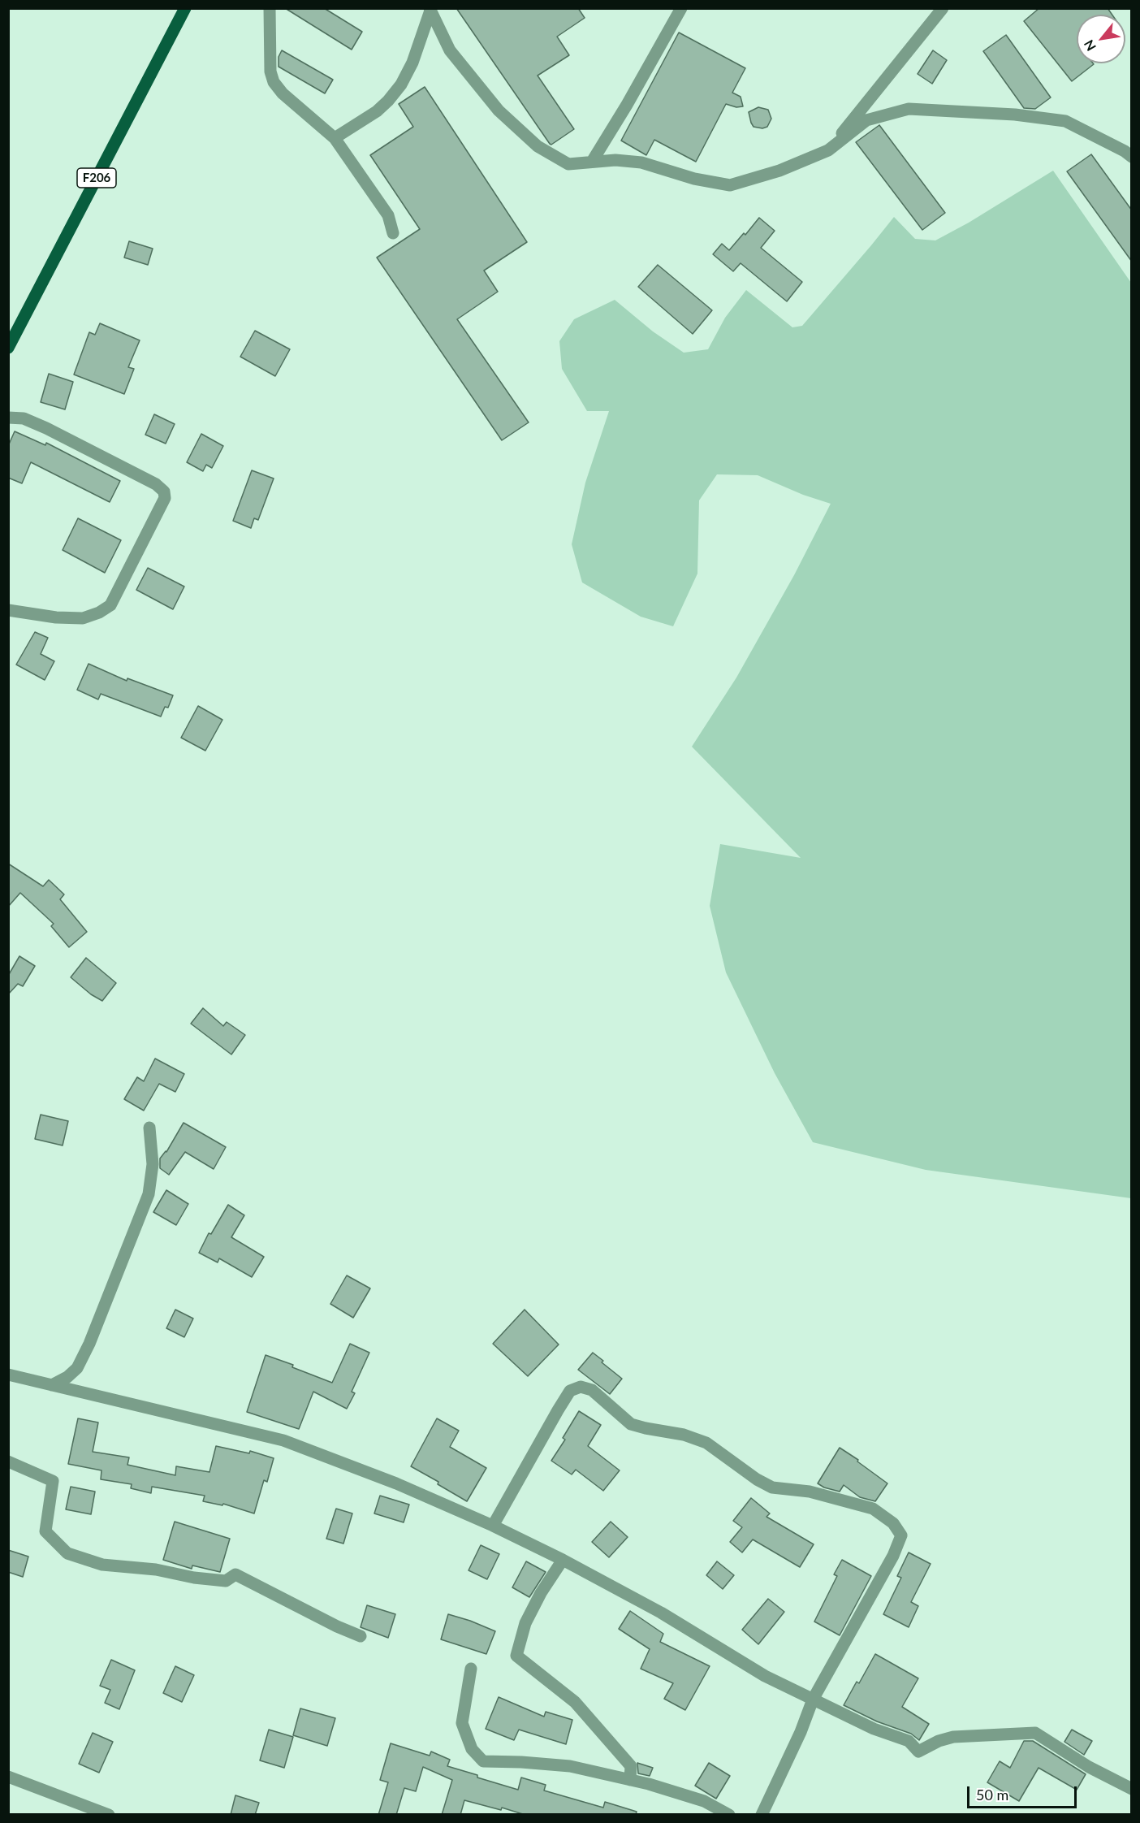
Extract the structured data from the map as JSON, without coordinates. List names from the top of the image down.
{
  "streets": {
    "main road": ["F206"]
  },
  "scale_bar": "50 m",
  "north": "bottom left"
}
